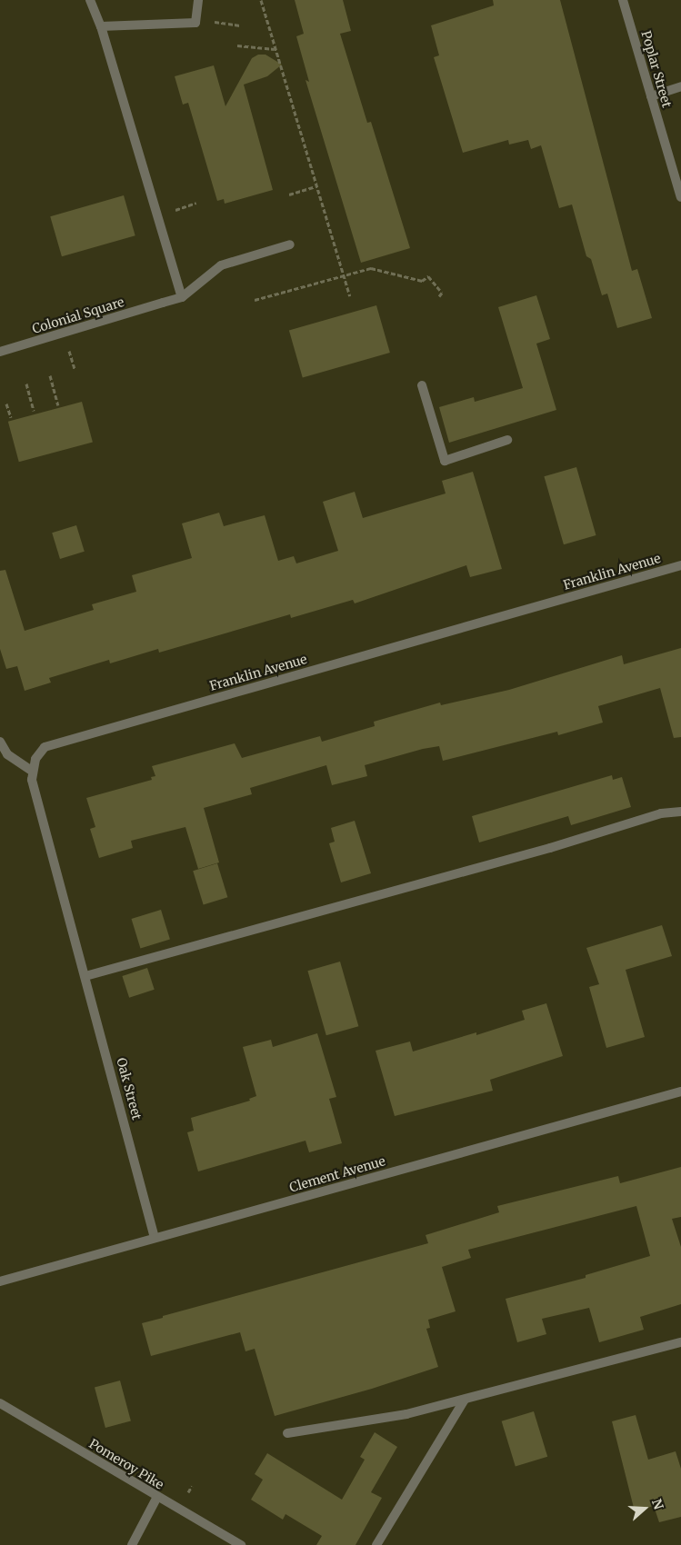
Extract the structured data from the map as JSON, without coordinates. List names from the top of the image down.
{
  "streets": {
    "street": [
      "Poplar Street",
      "Colonial Square",
      "Franklin Avenue",
      "Oak Street",
      "Clement Avenue",
      "Pomeroy Pike"
    ]
  },
  "crossings": [
    ["Franklin Avenue", "Oak Street"],
    ["Oak Street", "Clement Avenue"]
  ],
  "north": "right"
}
